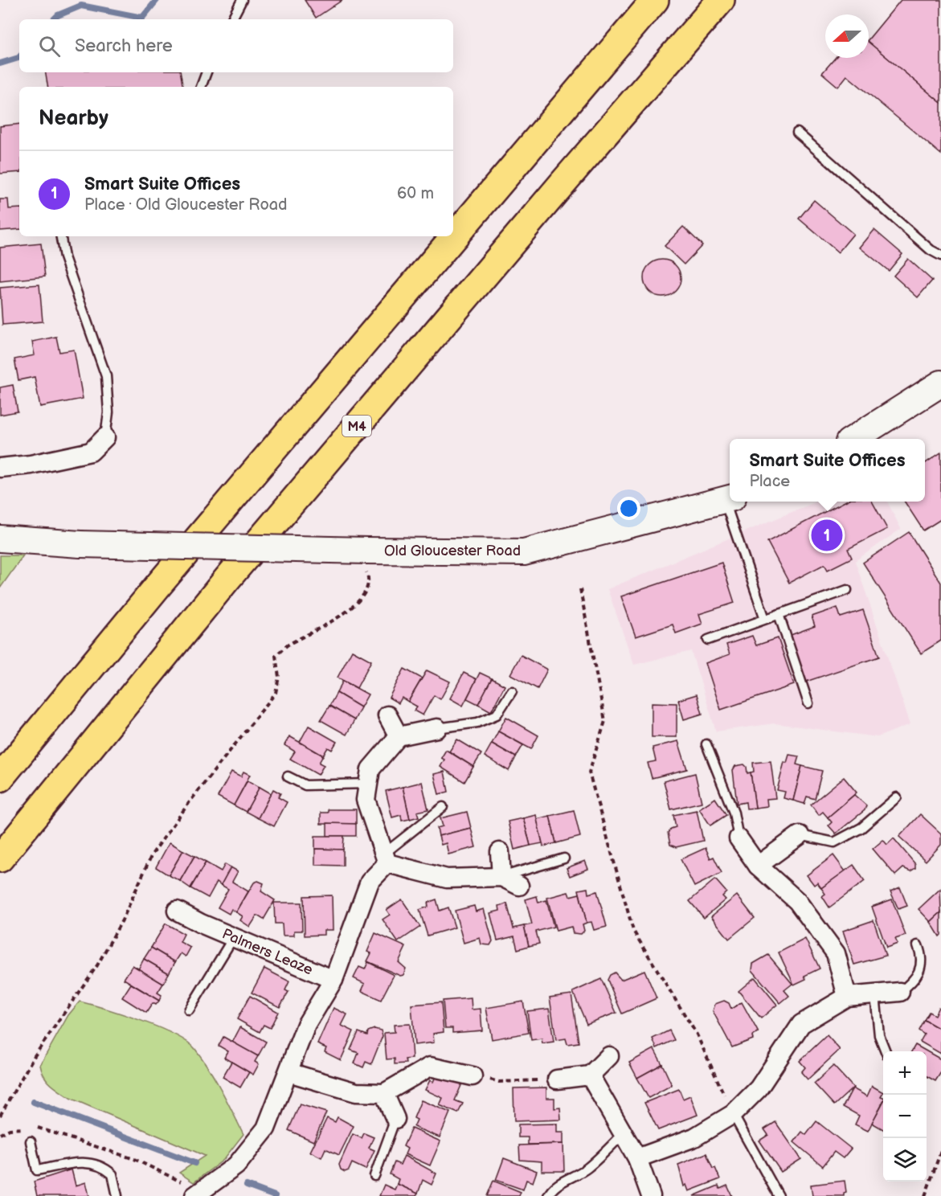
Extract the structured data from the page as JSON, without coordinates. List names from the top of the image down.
{
  "streets": {
    "highway": ["M4"],
    "main road": ["Old Gloucester Road"],
    "street": ["Palmers Leaze"]
  },
  "north": "left",
  "page": {
    "search": "Search here",
    "heading": "Nearby",
    "list": [
      {
        "mark": "1",
        "name": "Smart Suite Offices",
        "note": "Place · Old Gloucester Road",
        "value": "60 m"
      }
    ],
    "popup": ["Smart Suite Offices", "Place"],
    "pins": "1",
    "map_buttons": ["+", "−"]
  }
}
